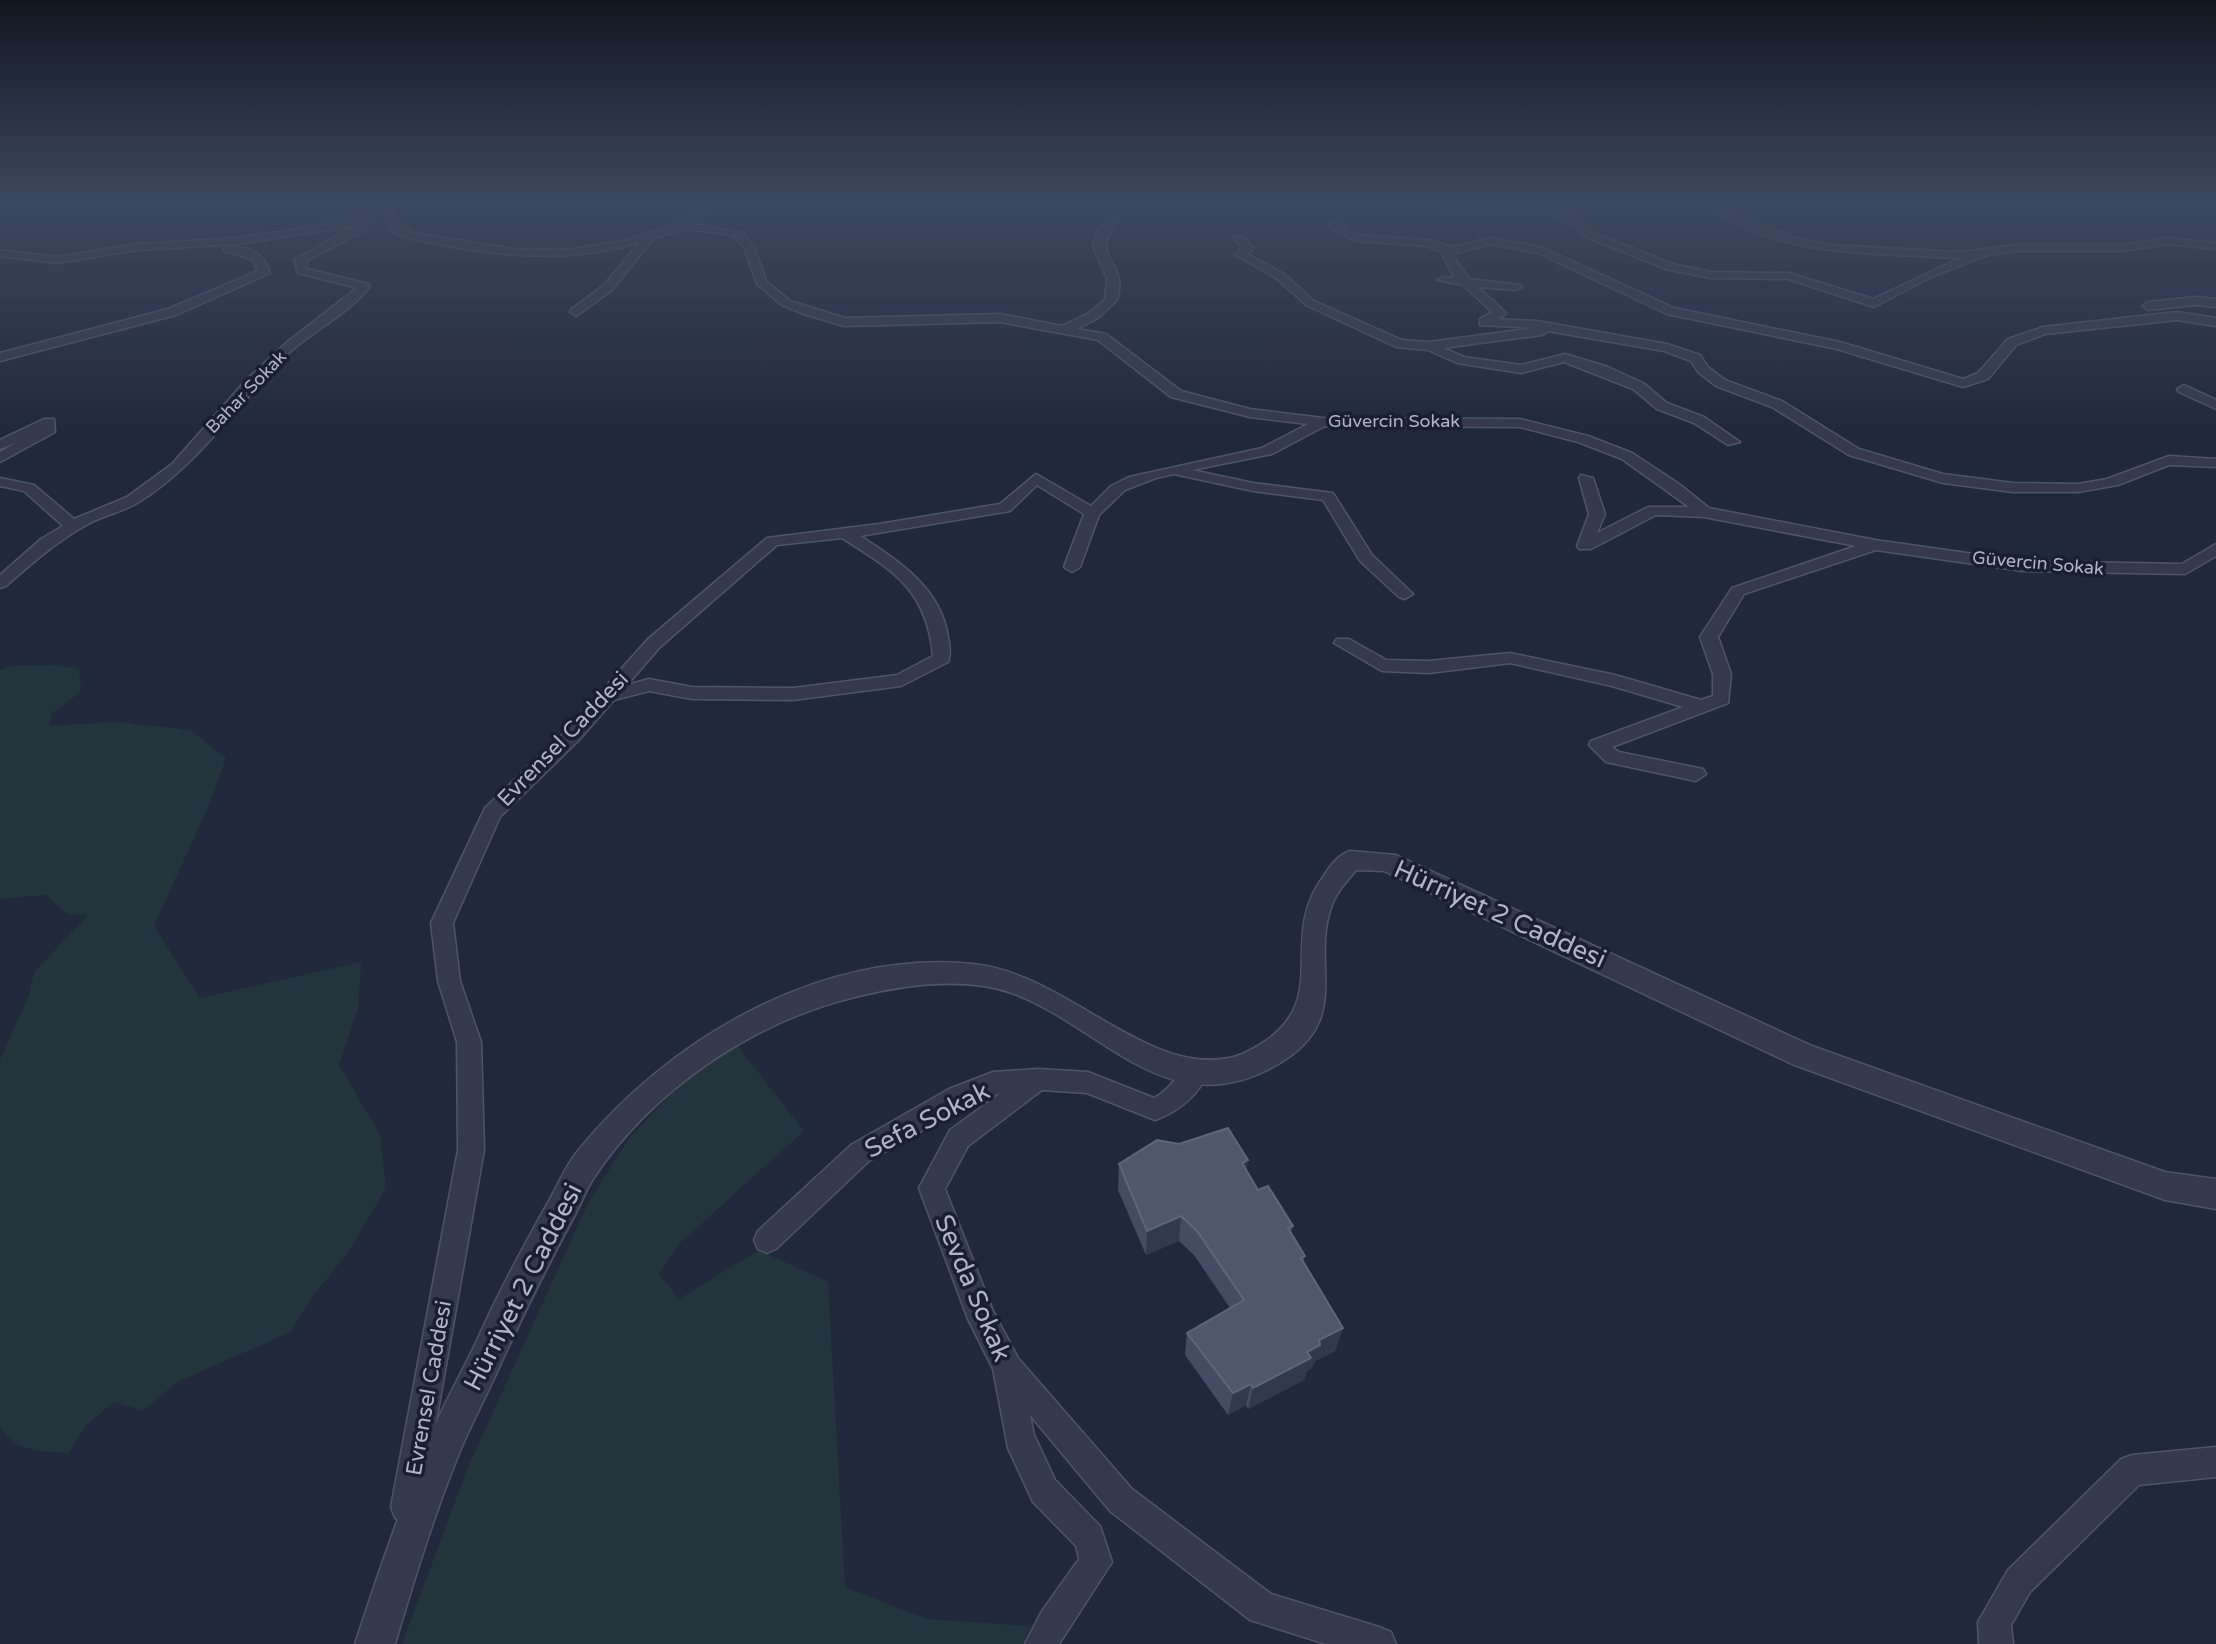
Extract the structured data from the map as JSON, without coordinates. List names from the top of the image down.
{
  "streets": {
    "street": [
      "Bahar Sokak",
      "Güvercin Sokak",
      "Evrensel Caddesi",
      "Hürriyet 2 Caddesi",
      "Sefa Sokak",
      "Sevda Sokak"
    ]
  },
  "crossings": [
    ["Evrensel Caddesi", "Hürriyet 2 Caddesi"],
    ["Hürriyet 2 Caddesi", "Sefa Sokak"],
    ["Sefa Sokak", "Sevda Sokak"]
  ]
}
